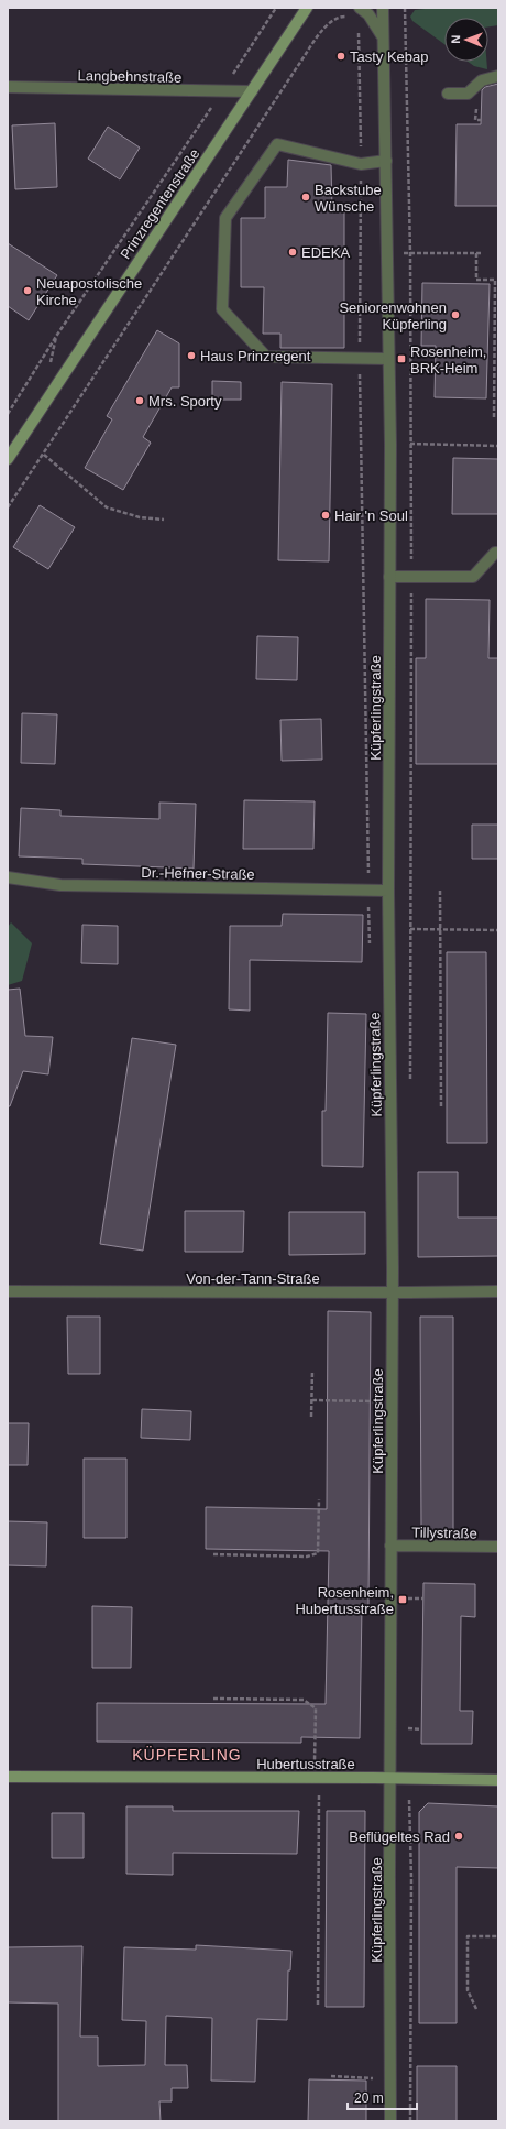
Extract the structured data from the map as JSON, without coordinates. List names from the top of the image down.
{
  "streets": {
    "main road": ["Prinzregentenstraße", "Hubertusstraße"],
    "street": [
      "Langbehnstraße",
      "Küpferlingstraße",
      "Dr.-Hefner-Straße",
      "Von-der-Tann-Straße",
      "Tillystraße"
    ]
  },
  "crossings": [
    ["Langbehnstraße", "Prinzregentenstraße"],
    ["Küpferlingstraße", "Dr.-Hefner-Straße"],
    ["Küpferlingstraße", "Von-der-Tann-Straße"],
    ["Küpferlingstraße", "Tillystraße"],
    ["Küpferlingstraße", "Hubertusstraße"]
  ],
  "districts": ["KÜPFERLING"],
  "places": {
    "other": [
      "Tasty Kebap",
      "Backstube Wünsche",
      "EDEKA",
      "Neuapostolische Kirche",
      "Seniorenwohnen Küpferling",
      "Haus Prinzregent",
      "Mrs. Sporty",
      "Hair 'n Soul",
      "Beflügeltes Rad"
    ],
    "transit": ["Rosenheim, BRK-Heim", "Rosenheim, Hubertusstraße"]
  },
  "scale_bar": "20 m",
  "north": "left"
}
